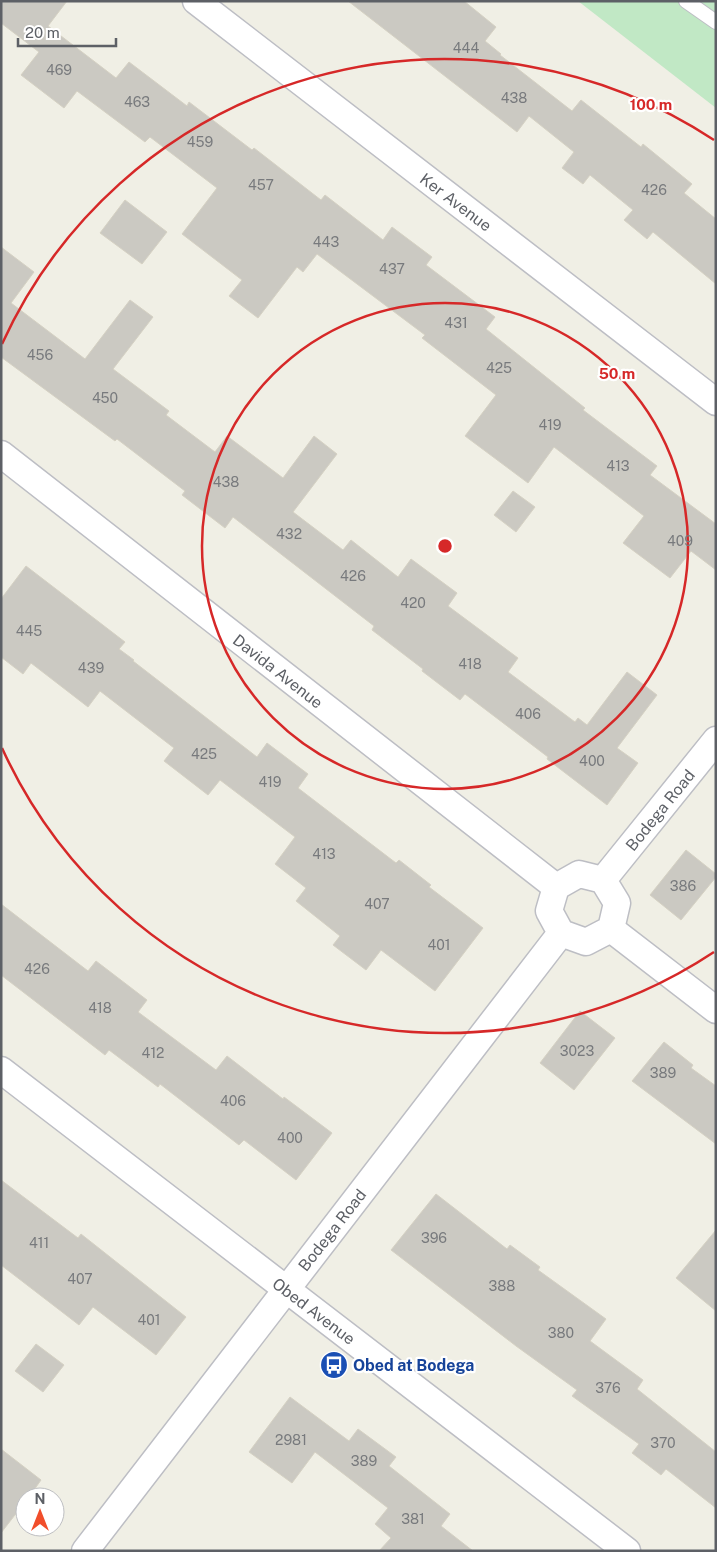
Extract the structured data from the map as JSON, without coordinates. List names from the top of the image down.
{
  "streets": {
    "street": [
      "Ker Avenue",
      "Davida Avenue",
      "Bodega Road",
      "Obed Avenue"
    ]
  },
  "crossings": [
    ["Davida Avenue", "Bodega Road"],
    ["Bodega Road", "Obed Avenue"]
  ],
  "places": {
    "bus stop": ["Obed at Bodega"]
  },
  "house_numbers": [
    "444",
    "469",
    "438",
    "463",
    "459",
    "457",
    "426",
    "443",
    "437",
    "431",
    "456",
    "425",
    "450",
    "419",
    "413",
    "438",
    "432",
    "409",
    "426",
    "420",
    "445",
    "418",
    "439",
    "406",
    "425",
    "400",
    "419",
    "413",
    "386",
    "407",
    "401",
    "426",
    "418",
    "3023",
    "412",
    "389",
    "406",
    "400",
    "396",
    "411",
    "407",
    "388",
    "401",
    "380",
    "376",
    "2981",
    "370",
    "389",
    "381"
  ],
  "scale_bar": "20 m",
  "north": "top",
  "rings": ["100 m", "50 m"]
}
